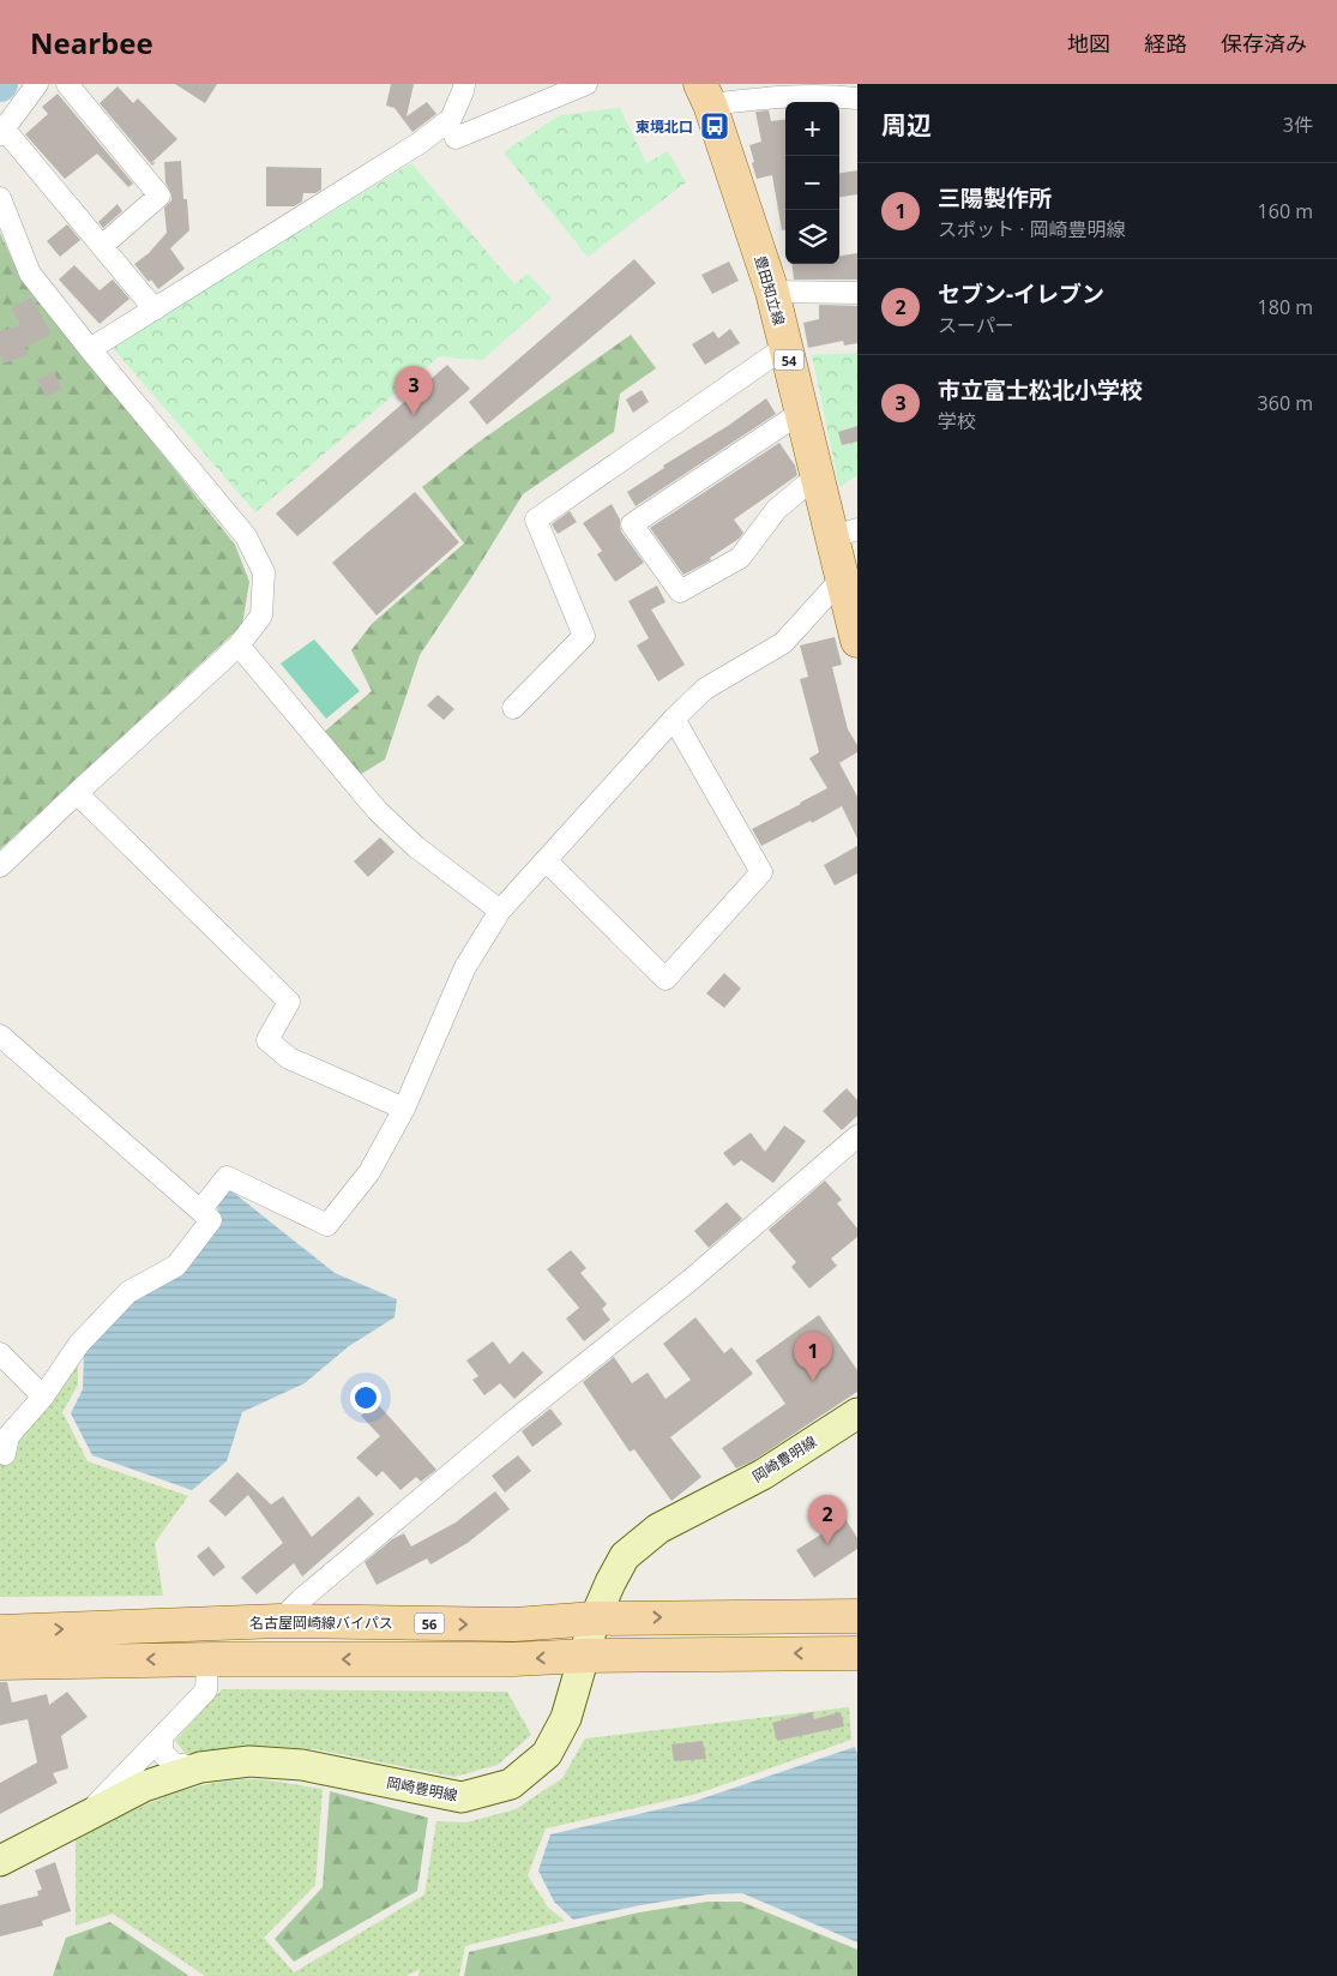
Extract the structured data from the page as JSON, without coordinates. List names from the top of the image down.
{
  "streets": {
    "main road": [
      "豊田知立線",
      "54",
      "岡崎豊明線",
      "名古屋岡崎線バイパス",
      "56"
    ]
  },
  "crossings": [
    ["岡崎豊明線", "名古屋岡崎線バイパス"]
  ],
  "places": {
    "bus stop": ["東境北口"]
  },
  "page": {
    "header": "Nearbee",
    "nav": ["地図", "経路", "保存済み"],
    "heading": ["周辺", "3件"],
    "map_buttons": ["+", "−"],
    "list": [
      {
        "mark": "1",
        "name": "三陽製作所",
        "note": "スポット · 岡崎豊明線",
        "value": "160 m"
      },
      {
        "mark": "2",
        "name": "セブン-イレブン",
        "note": "スーパー",
        "value": "180 m"
      },
      {
        "mark": "3",
        "name": "市立富士松北小学校",
        "note": "学校",
        "value": "360 m"
      }
    ],
    "pins": ["3", "1", "2"]
  }
}
